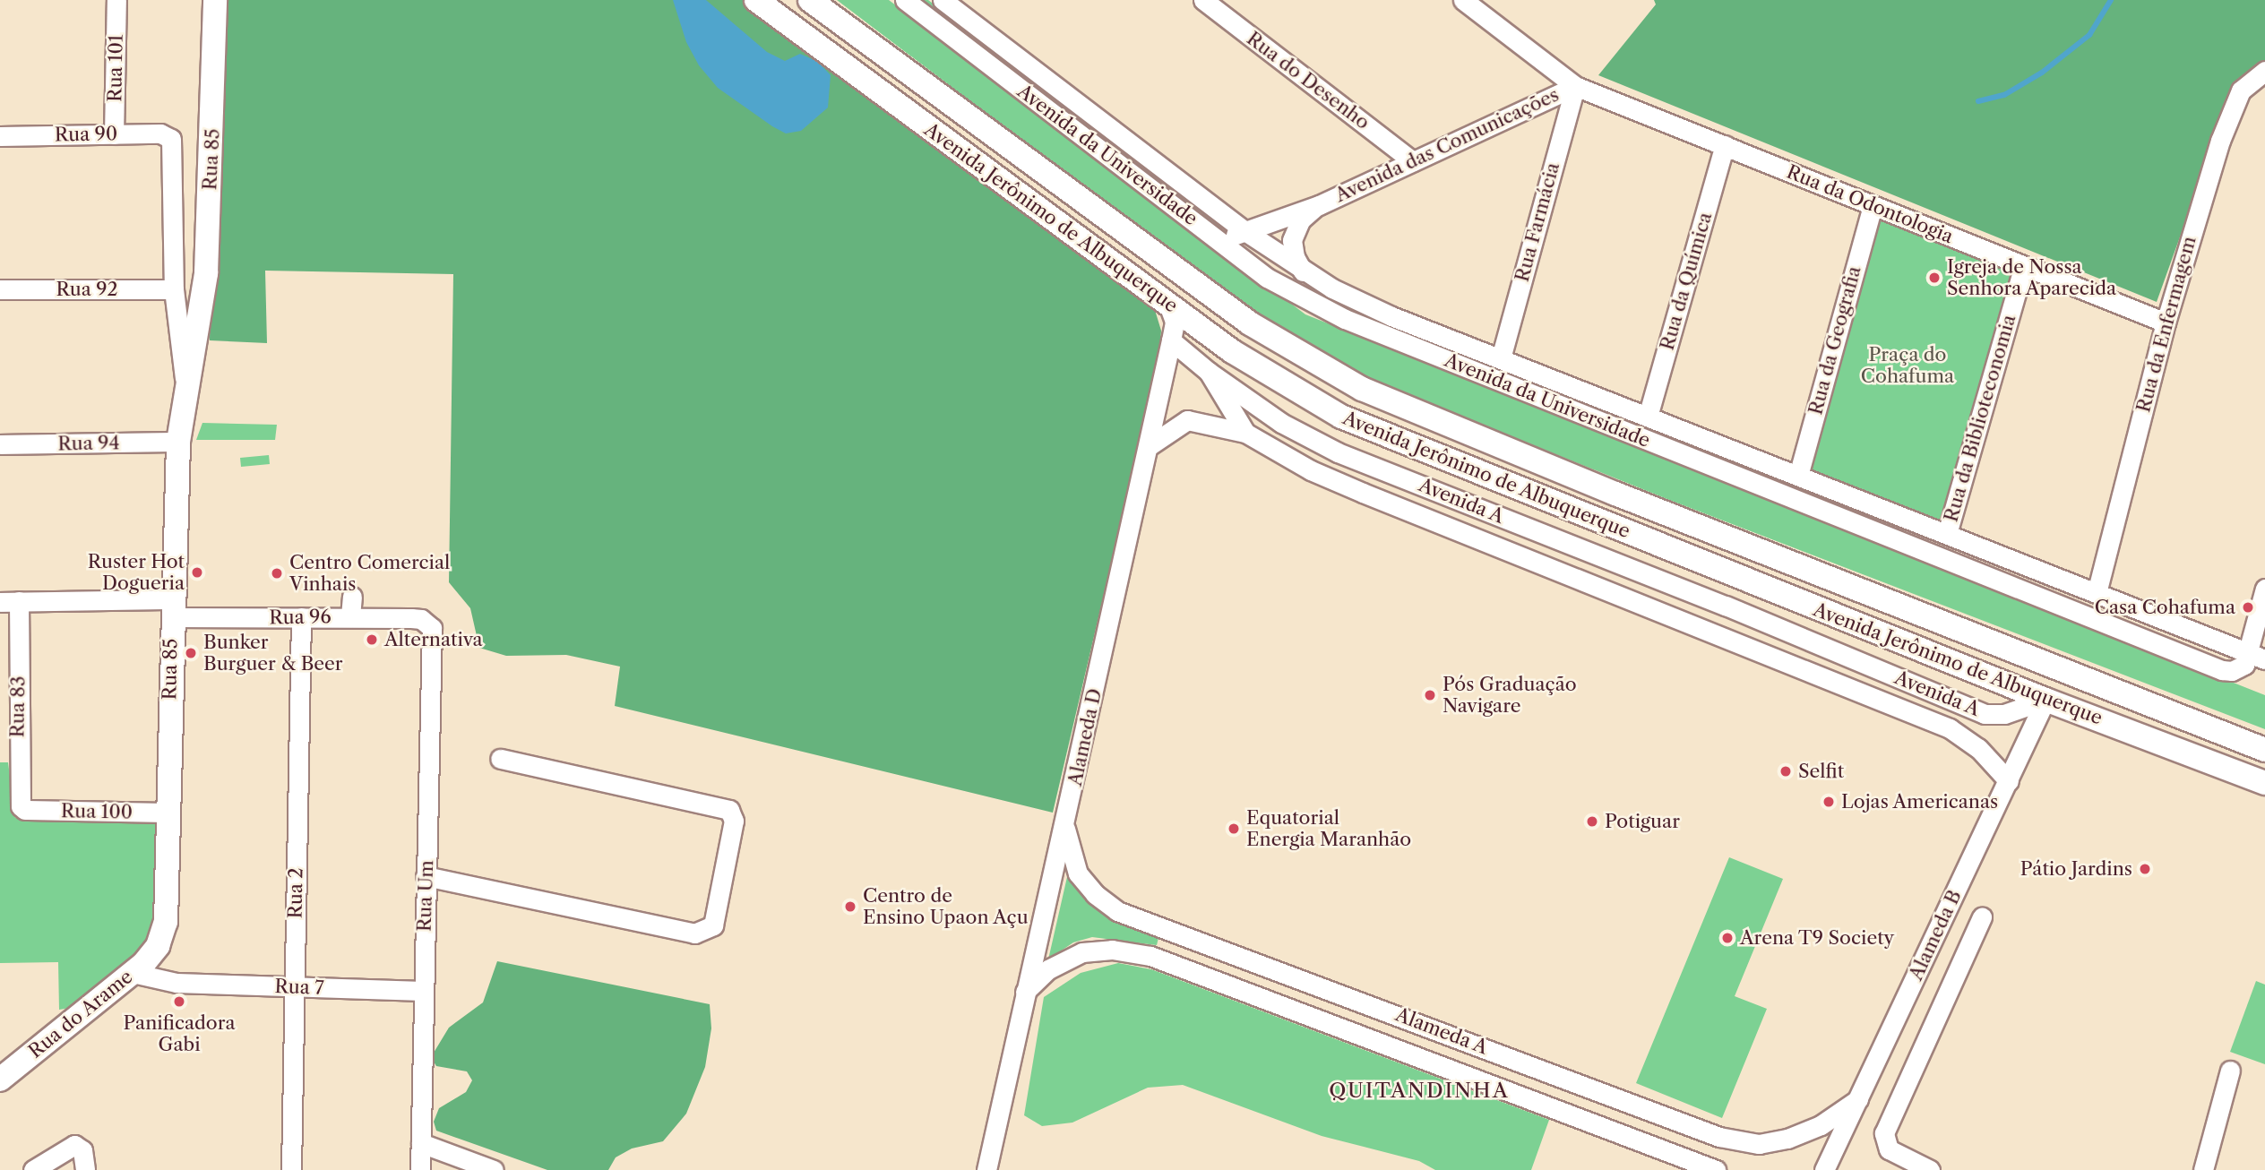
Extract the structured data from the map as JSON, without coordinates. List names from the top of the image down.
{
  "streets": {
    "main road": ["Rua 85", "Avenida Jerônimo de Albuquerque", "Rua do Arame"],
    "street": [
      "Rua 101",
      "Rua do Desenho",
      "Rua 90",
      "Avenida das Comunicações",
      "Avenida da Universidade",
      "Rua da Odontologia",
      "Rua Farmácia",
      "Rua da Química",
      "Rua 92",
      "Rua da Enfermagem",
      "Rua da Geografia",
      "Rua da Biblioteconomia",
      "Rua 94",
      "Avenida A",
      "Rua 96",
      "Rua 83",
      "Alameda D",
      "Rua 100",
      "Rua 2",
      "Rua Um",
      "Alameda B",
      "Rua 7",
      "Alameda A"
    ]
  },
  "crossings": [
    ["Rua 101", "Rua 90"],
    ["Rua do Desenho", "Avenida das Comunicações"],
    ["Rua 90", "Rua 85"],
    ["Avenida das Comunicações", "Avenida da Universidade"],
    ["Avenida das Comunicações", "Rua da Odontologia"],
    ["Avenida das Comunicações", "Rua Farmácia"],
    ["Avenida da Universidade", "Rua Farmácia"],
    ["Avenida da Universidade", "Rua da Química"],
    ["Avenida da Universidade", "Rua da Enfermagem"],
    ["Avenida da Universidade", "Rua da Geografia"],
    ["Avenida da Universidade", "Rua da Biblioteconomia"],
    ["Rua 85", "Rua 92"],
    ["Rua 85", "Rua 94"],
    ["Rua 85", "Rua 96"],
    ["Rua 85", "Rua 100"],
    ["Rua 85", "Rua do Arame"],
    ["Rua da Odontologia", "Rua Farmácia"],
    ["Rua da Odontologia", "Rua da Química"],
    ["Rua da Odontologia", "Rua da Enfermagem"],
    ["Rua da Odontologia", "Rua da Geografia"],
    ["Rua da Odontologia", "Rua da Biblioteconomia"],
    ["Avenida Jerônimo de Albuquerque", "Avenida A"],
    ["Avenida Jerônimo de Albuquerque", "Alameda D"],
    ["Avenida Jerônimo de Albuquerque", "Alameda B"],
    ["Avenida A", "Alameda D"],
    ["Avenida A", "Alameda B"],
    ["Rua 96", "Rua 83"],
    ["Rua 96", "Rua 2"],
    ["Rua 96", "Rua Um"],
    ["Rua 83", "Rua 100"],
    ["Alameda D", "Alameda A"],
    ["Rua 2", "Rua 7"],
    ["Rua Um", "Rua 7"],
    ["Alameda B", "Alameda A"],
    ["Rua 7", "Rua do Arame"]
  ],
  "districts": ["QUITANDINHA"],
  "parks": ["Praça do Cohafuma"],
  "places": [
    "Igreja de Nossa Senhora Aparecida",
    "Ruster Hot Dogueria",
    "Centro Comercial Vinhais",
    "Casa Cohafuma",
    "Alternativa",
    "Bunker Burguer & Beer",
    "Pós Graduação Navigare",
    "Selfit",
    "Lojas Americanas",
    "Potiguar",
    "Equatorial Energia Maranhão",
    "Pátio Jardins",
    "Centro de Ensino Upaon Açu",
    "Arena T9 Society",
    "Panificadora Gabi"
  ]
}
